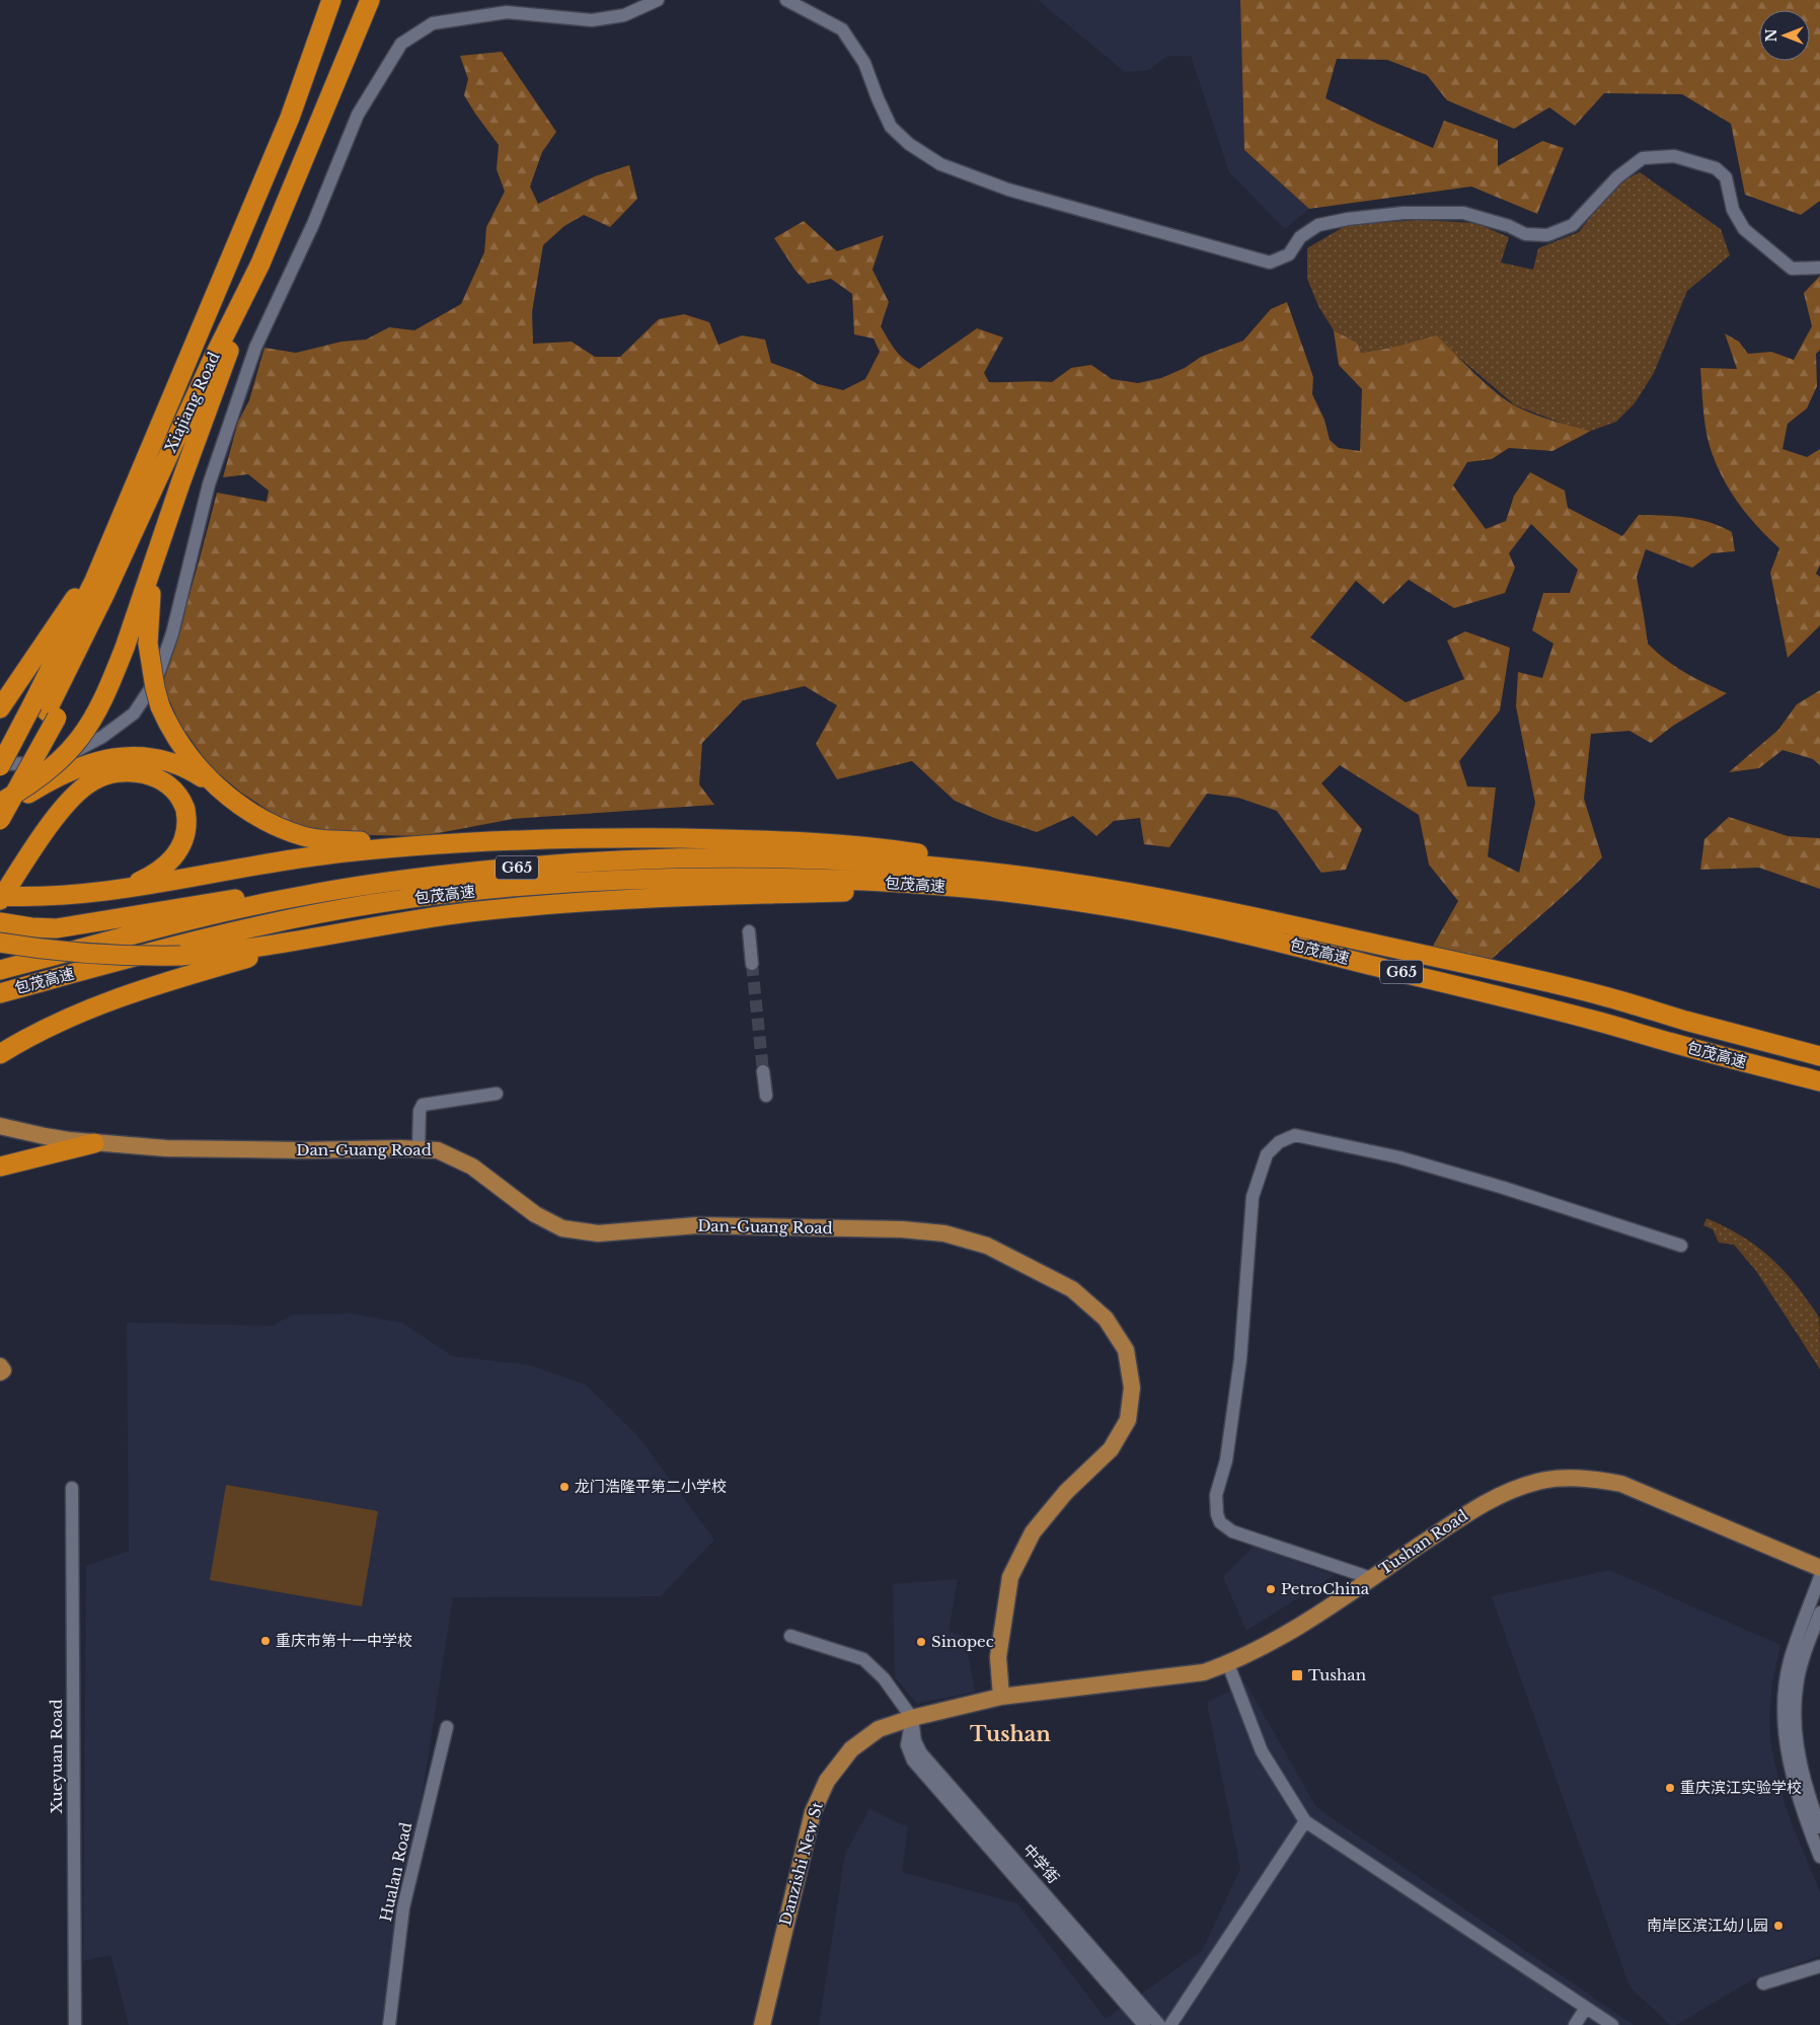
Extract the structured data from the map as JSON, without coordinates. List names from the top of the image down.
{
  "streets": {
    "highway": ["Xiajiang Road", "G65", "包茂高速"],
    "main road": ["Dan-Guang Road", "Tushan Road", "Danzishi New St"],
    "street": ["Xueyuan Road", "中学街", "Hualan Road"]
  },
  "crossings": [
    ["Dan-Guang Road", "Tushan Road"],
    ["Dan-Guang Road", "Danzishi New St"],
    ["Tushan Road", "Danzishi New St"],
    ["Danzishi New St", "中学街"]
  ],
  "districts": ["Tushan"],
  "places": {
    "other": [
      "龙门浩隆平第二小学校",
      "PetroChina",
      "重庆市第十一中学校",
      "Sinopec",
      "重庆滨江实验学校",
      "南岸区滨江幼儿园"
    ],
    "transit": ["Tushan"]
  },
  "north": "left"
}
